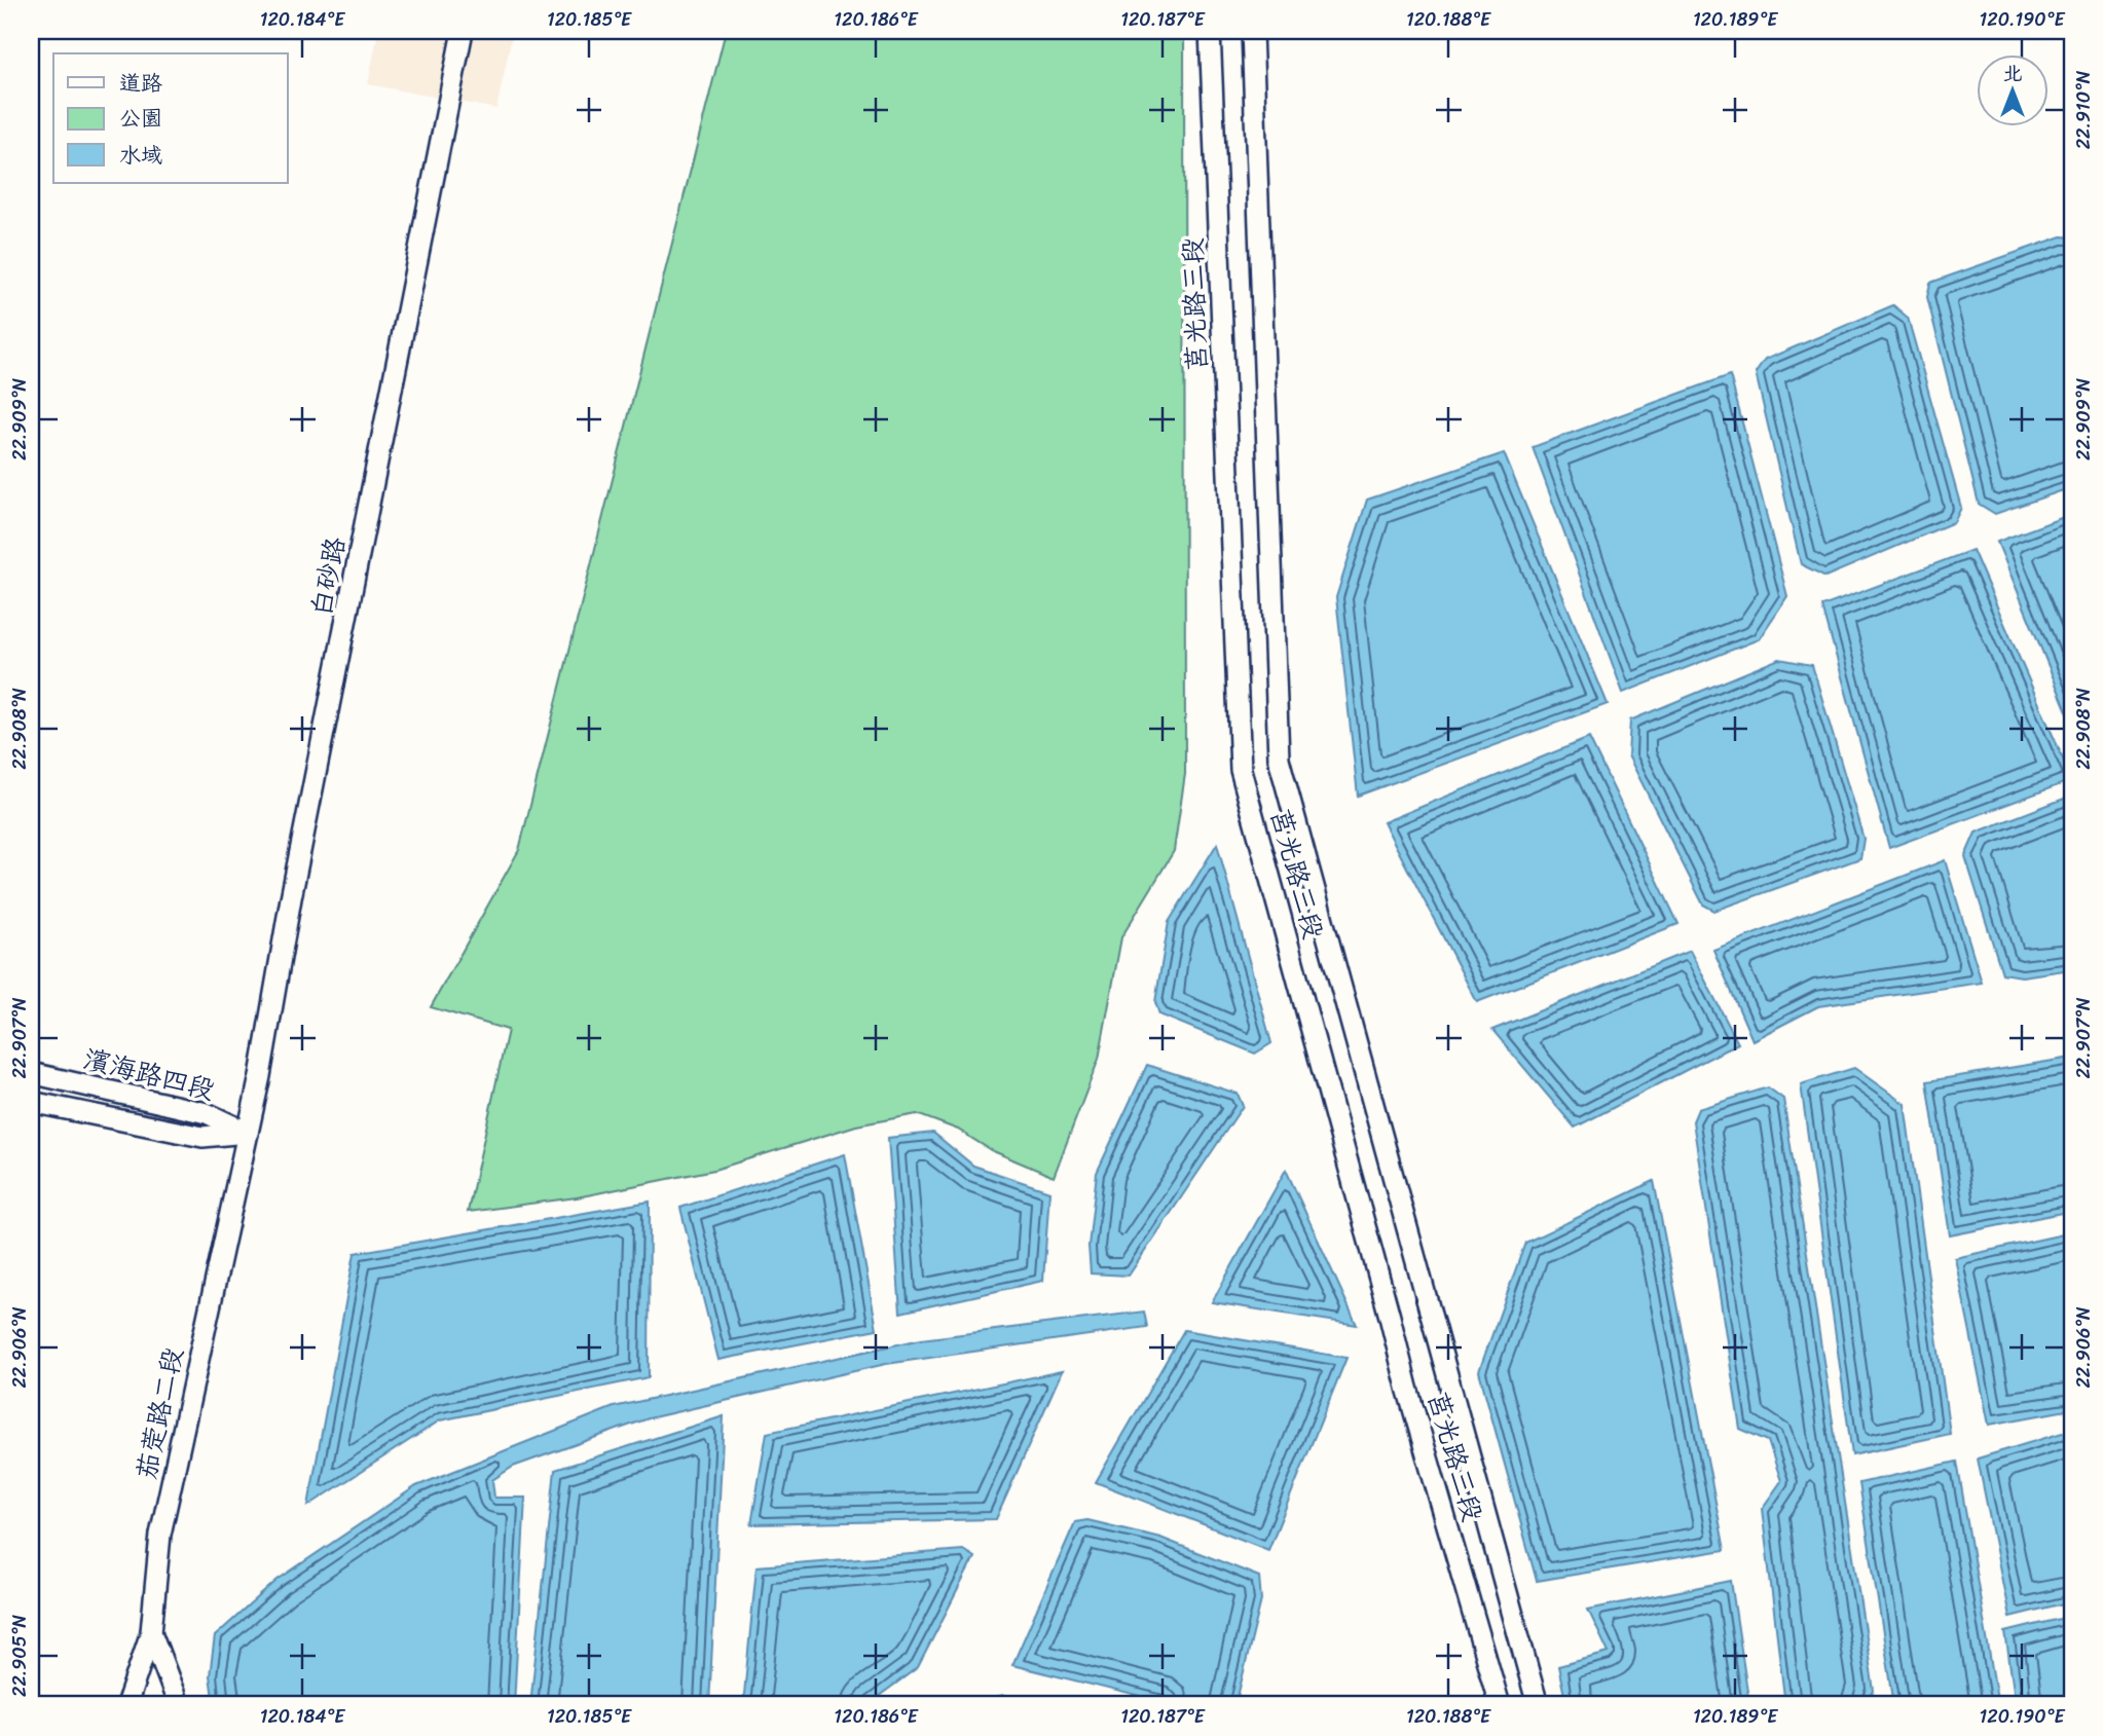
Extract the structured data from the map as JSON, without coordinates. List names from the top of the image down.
{
  "streets": {
    "street": [
      "莒光路三段",
      "白砂路",
      "濱海路四段",
      "茄萣路二段"
    ]
  },
  "crossings": [
    ["白砂路", "濱海路四段"],
    ["白砂路", "茄萣路二段"],
    ["濱海路四段", "茄萣路二段"]
  ],
  "legend": ["道路", "公園", "水域"],
  "north": "top",
  "coordinates": [
    "120.184°E",
    "120.185°E",
    "120.186°E",
    "120.187°E",
    "120.188°E",
    "120.189°E",
    "120.190°E",
    "22.910°N",
    "22.909°N",
    "22.908°N",
    "22.907°N",
    "22.906°N",
    "22.905°N"
  ]
}
